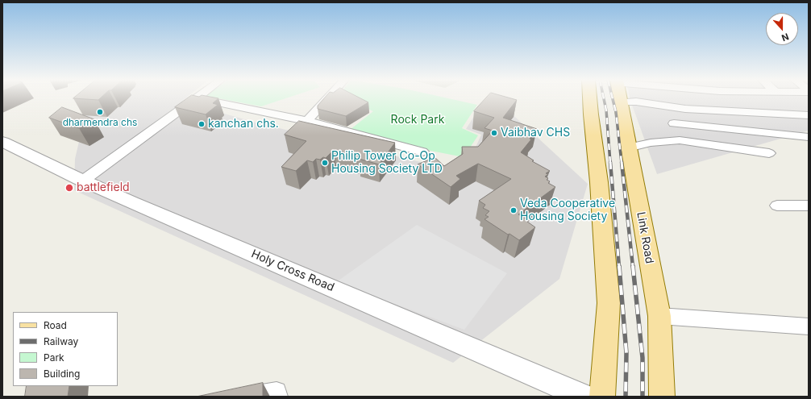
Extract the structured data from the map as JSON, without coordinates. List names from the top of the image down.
{
  "streets": {
    "main road": ["Link Road"],
    "street": ["Holy Cross Road"]
  },
  "parks": ["Rock Park"],
  "places": [
    "dharmendra chs",
    "kanchan chs.",
    "Vaibhav CHS",
    "Philip Tower Co-Op Housing Society LTD",
    "battlefield",
    "Veda Cooperative Housing Society"
  ],
  "legend": [
    "Road",
    "Railway",
    "Park",
    "Building"
  ],
  "north": "bottom"
}
